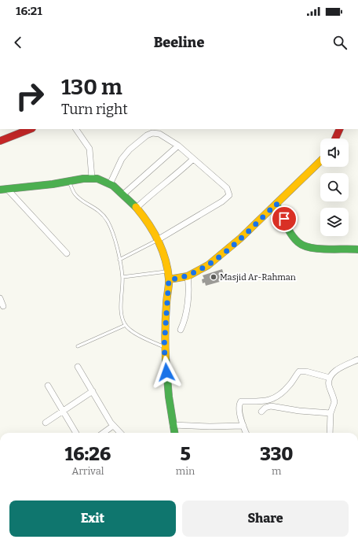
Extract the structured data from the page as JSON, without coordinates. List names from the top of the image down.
{
  "places": ["Masjid Ar-Rahman"],
  "page": {
    "status": "16:21",
    "header": "Beeline",
    "turn": ["130 m", "Turn right"],
    "eta": [
      "16:26",
      "Arrival",
      "5",
      "min",
      "330",
      "m"
    ],
    "buttons": ["Exit", "Share"]
  }
}
